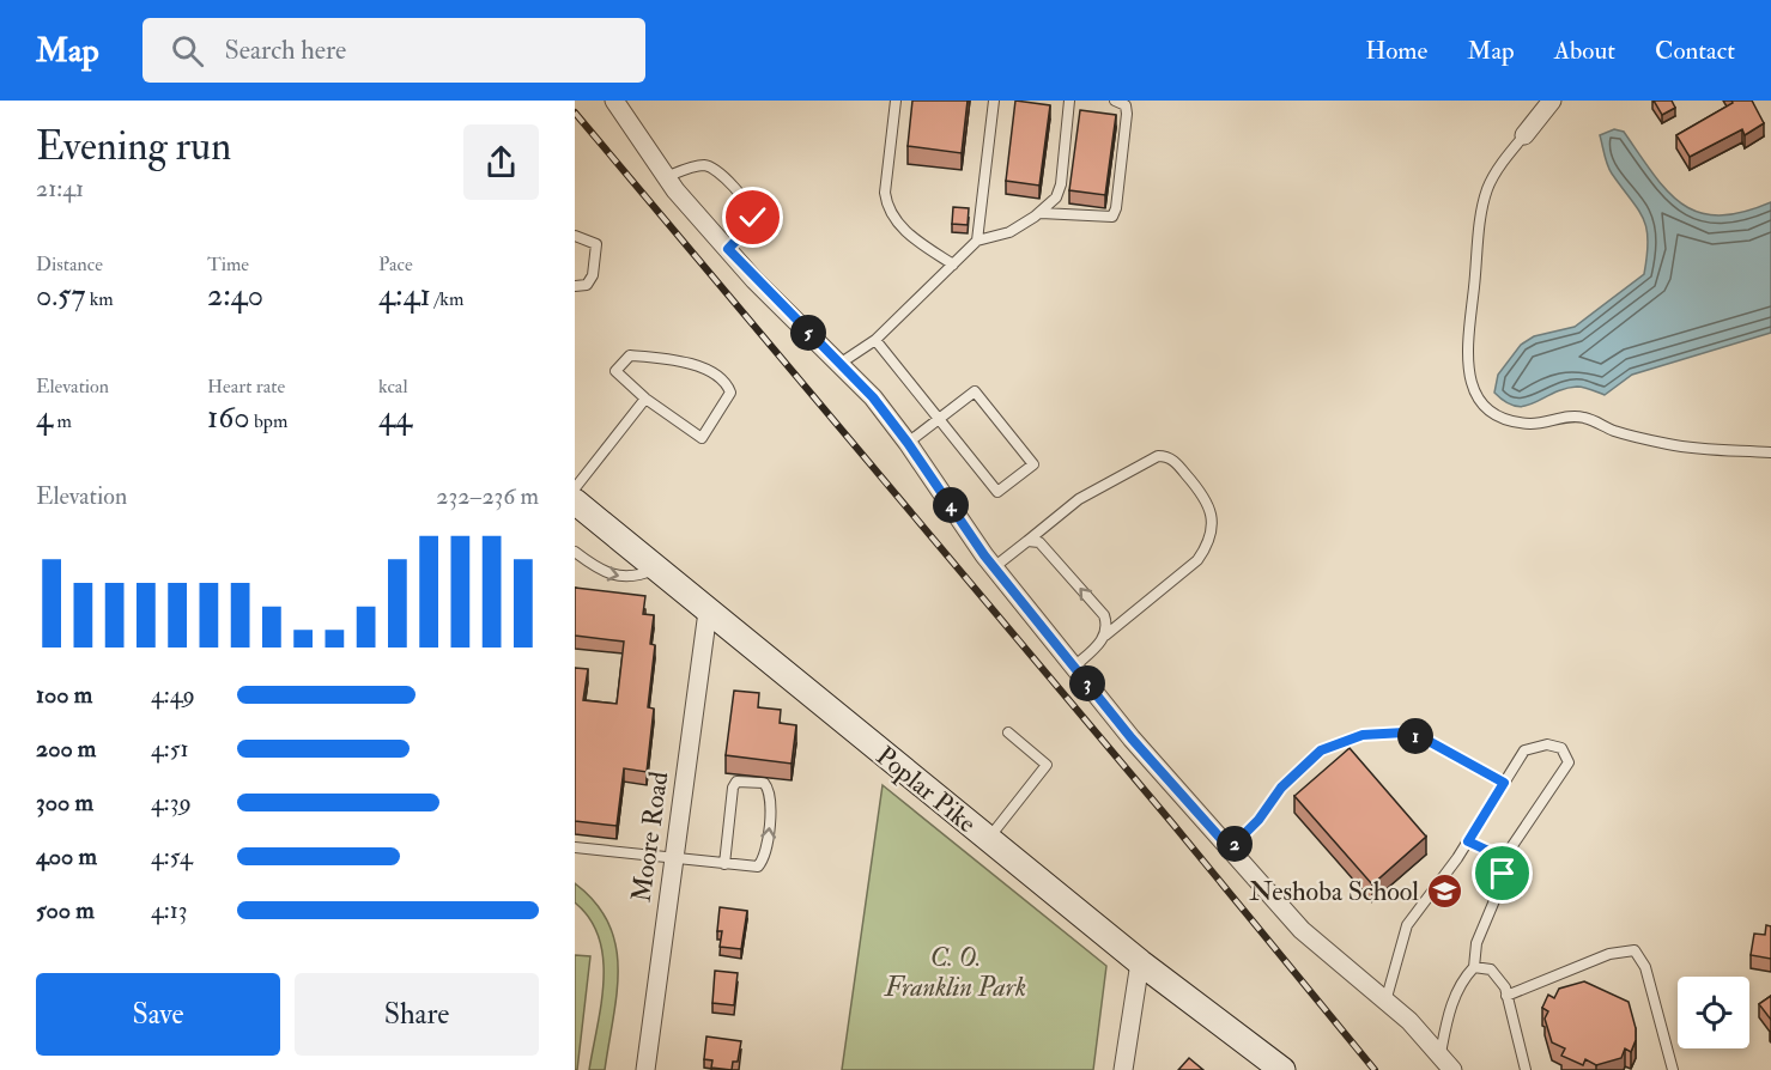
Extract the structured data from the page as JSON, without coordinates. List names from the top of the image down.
{
  "streets": {
    "main road": ["Poplar Pike"],
    "street": ["Moore Road"]
  },
  "crossings": [
    ["Poplar Pike", "Moore Road"]
  ],
  "parks": ["C. O. Franklin Park"],
  "places": {
    "school or university": ["Neshoba School"]
  },
  "page": {
    "header": "Map",
    "search": "Search here",
    "nav": [
      "Home",
      "Map",
      "About",
      "Contact"
    ],
    "heading": ["Evening run", "21:41"],
    "stats": [
      ["Distance", "0.57 km"],
      ["Time", "2:40"],
      ["Pace", "4:41 /km"],
      ["Elevation", "4 m"],
      ["Heart rate", "160 bpm"],
      ["kcal", "44"]
    ],
    "pins": [
      "5",
      "4",
      "3",
      "1",
      "2"
    ],
    "chart": ["Elevation", "232–236 m"],
    "list": [
      {
        "name": "100 m",
        "note": "4:49"
      },
      {
        "name": "200 m",
        "note": "4:51"
      },
      {
        "name": "300 m",
        "note": "4:39"
      },
      {
        "name": "400 m",
        "note": "4:54"
      },
      {
        "name": "500 m",
        "note": "4:13"
      }
    ],
    "buttons": ["Save", "Share"]
  }
}
